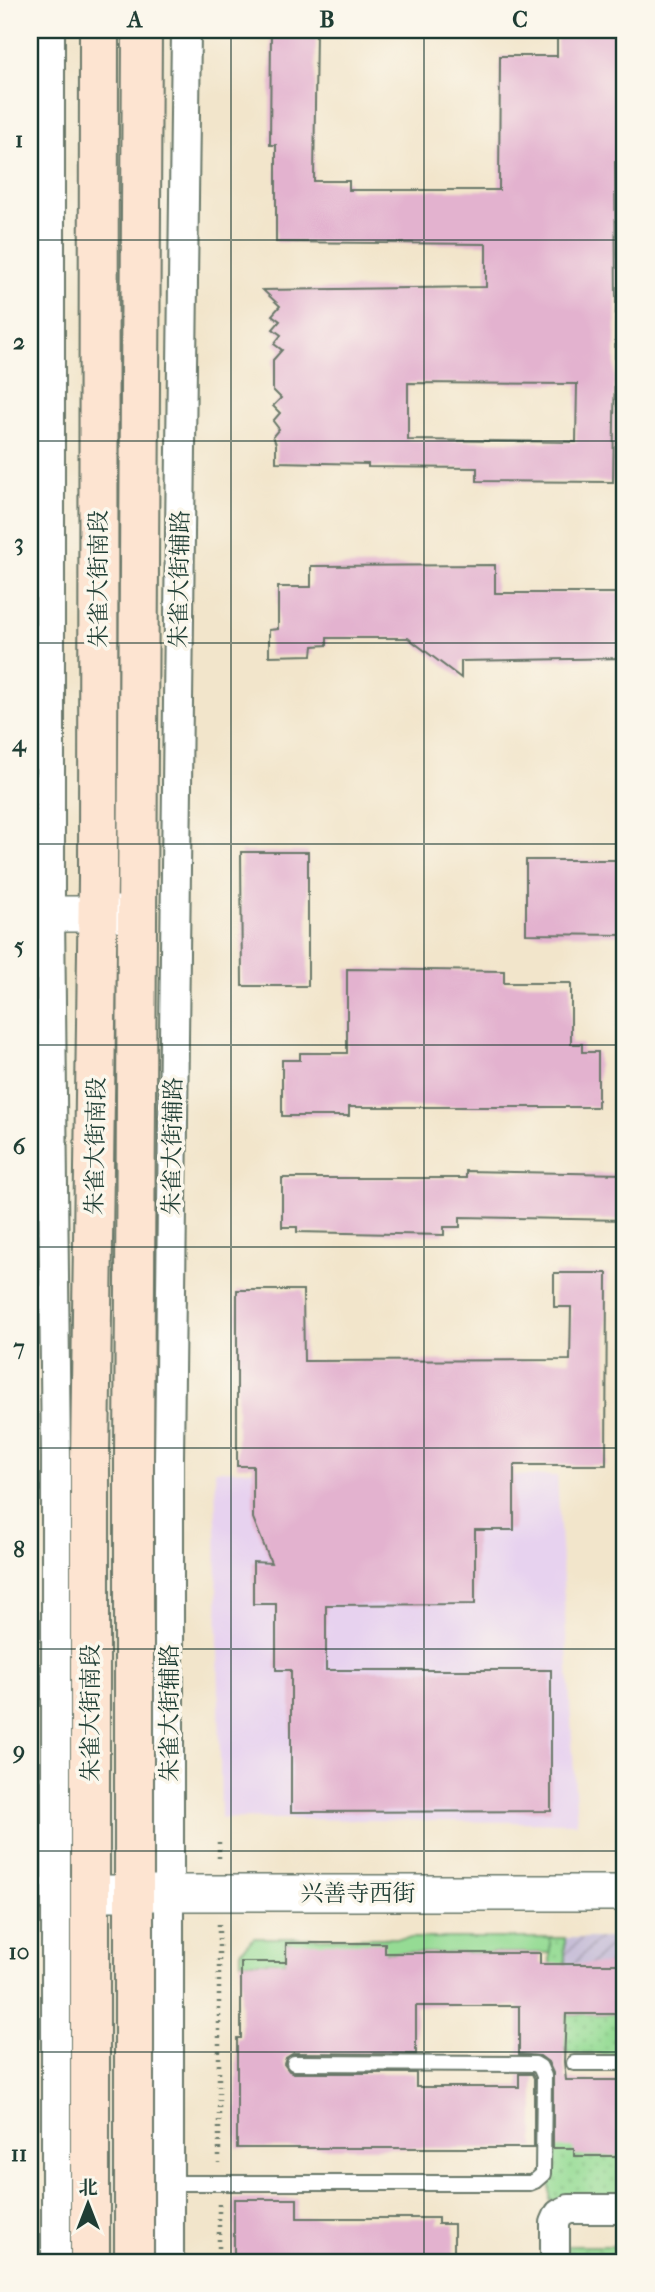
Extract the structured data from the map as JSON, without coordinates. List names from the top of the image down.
{
  "streets": {
    "main road": ["朱雀大街南段"],
    "street": ["朱雀大街辅路", "兴善寺西街"]
  },
  "crossings": [
    ["朱雀大街南段", "朱雀大街辅路"],
    ["朱雀大街南段", "兴善寺西街"],
    ["朱雀大街辅路", "兴善寺西街"]
  ],
  "north": "top",
  "grid": {
    "columns": ["A", "B", "C"],
    "rows": [
      "1",
      "2",
      "3",
      "4",
      "5",
      "6",
      "7",
      "8",
      "9",
      "10",
      "11"
    ]
  }
}
